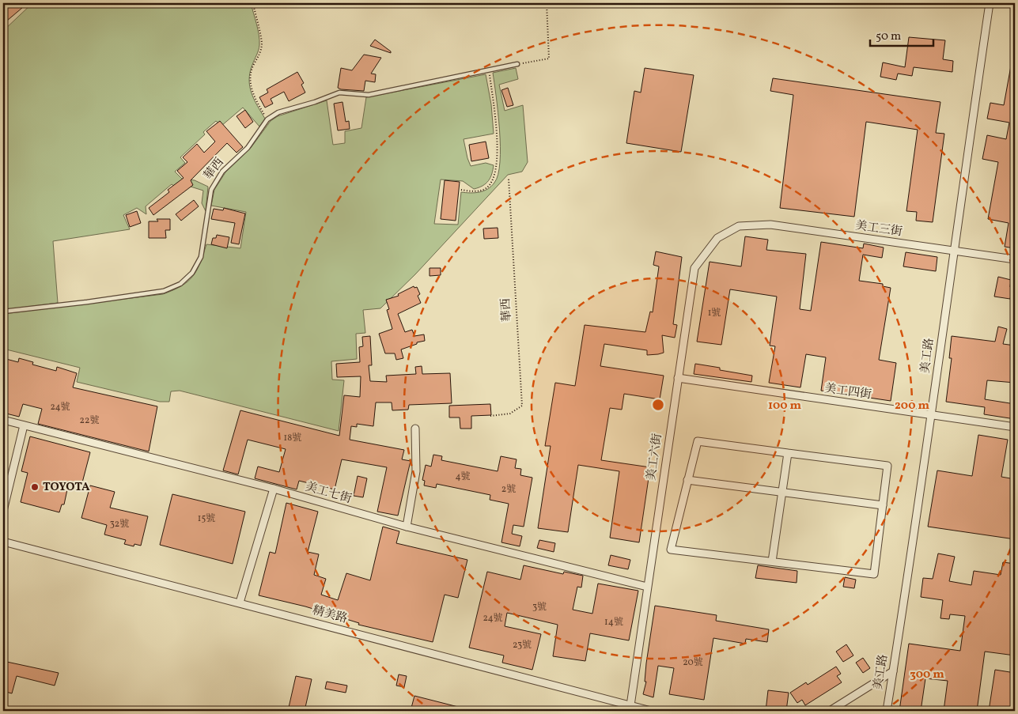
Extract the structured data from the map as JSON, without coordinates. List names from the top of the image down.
{
  "streets": {
    "street": [
      "美工三街",
      "美工路",
      "美工四街",
      "美工六街",
      "美工七街",
      "精美路"
    ],
    "lane": ["華西"]
  },
  "crossings": [
    ["美工三街", "美工路"],
    ["美工三街", "美工六街"],
    ["美工路", "美工四街"],
    ["美工四街", "美工六街"],
    ["美工六街", "美工七街"],
    ["美工六街", "精美路"]
  ],
  "places": ["TOYOTA"],
  "house_numbers": [
    "1號",
    "24號",
    "22號",
    "18號",
    "4號",
    "2號",
    "15號",
    "32號",
    "3號",
    "24號",
    "14號",
    "23號",
    "20號"
  ],
  "scale_bar": "50 m",
  "rings": ["100 m", "200 m", "300 m"]
}
